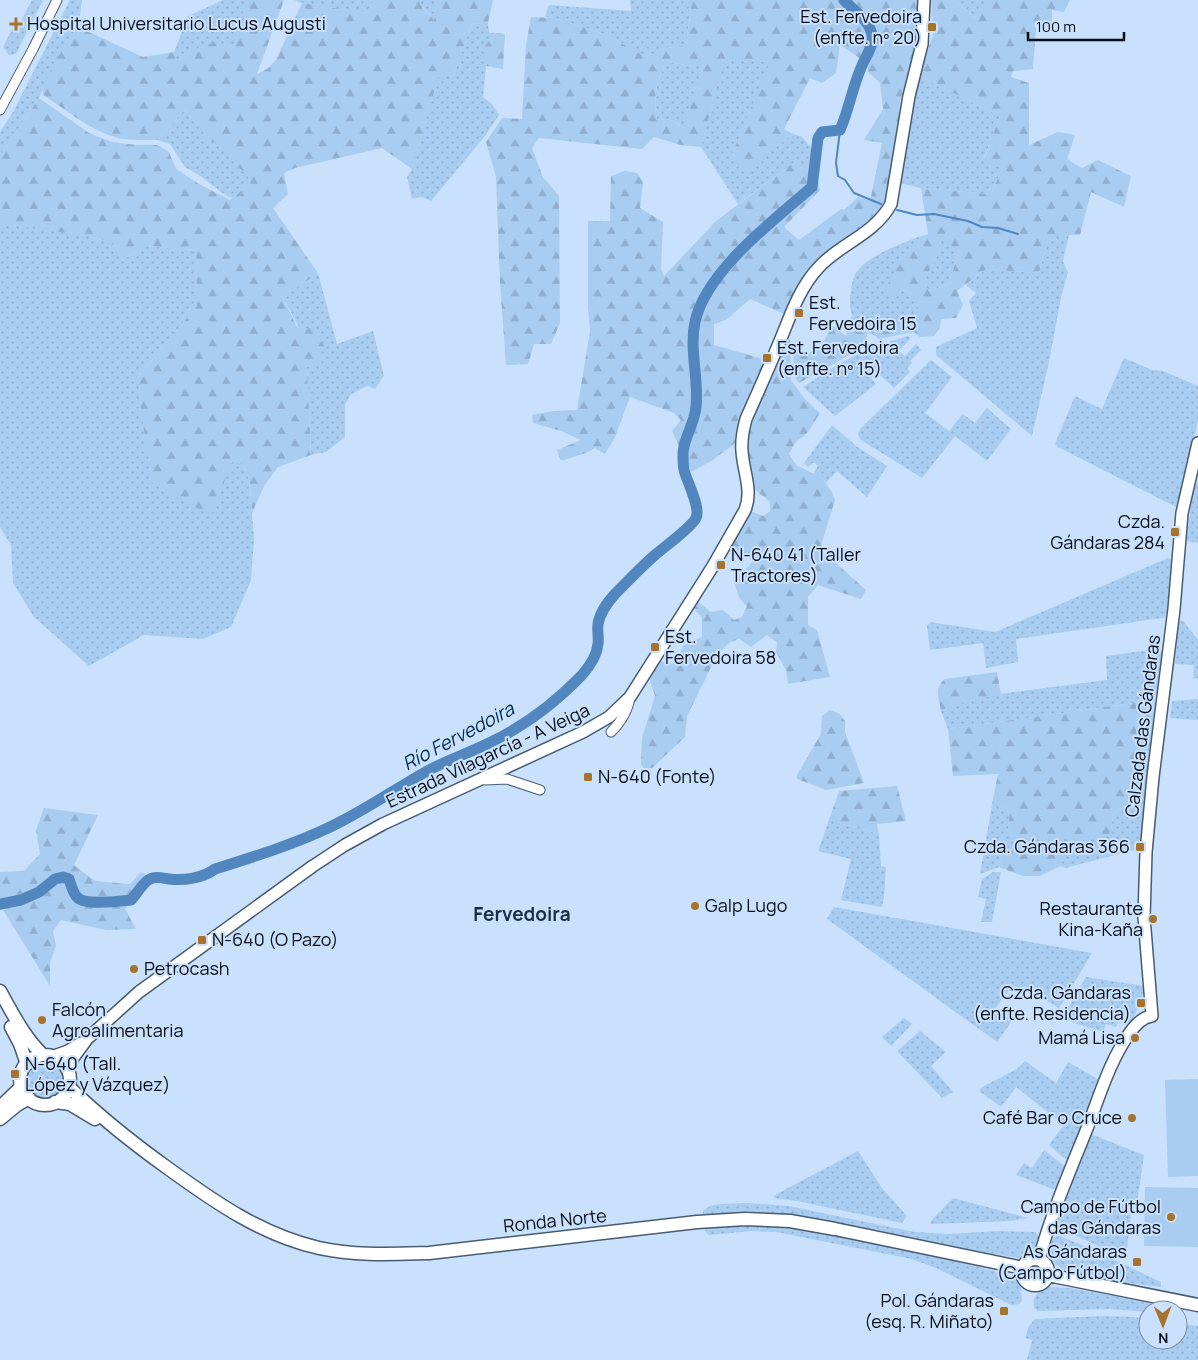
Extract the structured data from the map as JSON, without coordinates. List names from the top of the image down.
{
  "streets": {
    "highway": ["Estrada Vilagarcía - A Veiga", "Ronda Norte"],
    "main road": ["Calzada das Gándaras"]
  },
  "crossings": [
    ["Calzada das Gándaras", "Ronda Norte"],
    ["Estrada Vilagarcía - A Veiga", "Ronda Norte"]
  ],
  "districts": ["Fervedoira"],
  "water": ["Río Fervedoira"],
  "places": {
    "health": ["Hospital Universitario Lucus Augusti"],
    "transit": [
      "Est. Fervedoira (enfte. nº 20)",
      "Est. Fervedoira 15",
      "Est. Fervedoira (enfte. nº 15)",
      "Czda. Gándaras 284",
      "N-640 41 (Taller Tractores)",
      "Est. Fervedoira 58",
      "N-640 (Fonte)",
      "Czda. Gándaras 366",
      "N-640 (O Pazo)",
      "Czda. Gándaras (enfte. Residencia)",
      "N-640 (Tall. López y Vázquez)",
      "As Gándaras (Campo Fútbol)",
      "Pol. Gándaras (esq. R. Miñato)"
    ],
    "other": [
      "Galp Lugo",
      "Restaurante Kina-Kaña",
      "Petrocash",
      "Falcón Agroalimentaria",
      "Mamá Lisa",
      "Café Bar o Cruce",
      "Campo de Fútbol das Gándaras"
    ]
  },
  "scale_bar": "100 m",
  "north": "bottom"
}
